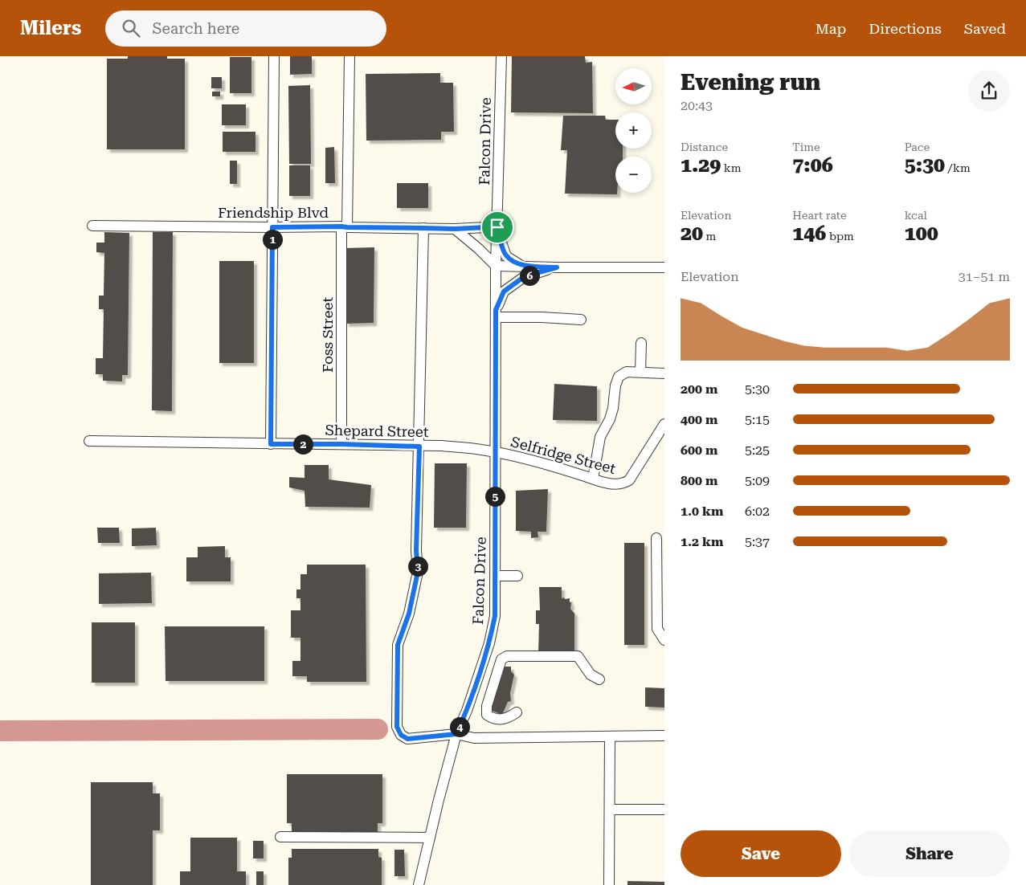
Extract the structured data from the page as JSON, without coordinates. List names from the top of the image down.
{
  "streets": {
    "street": [
      "Falcon Drive",
      "Friendship Blvd",
      "Foss Street",
      "Shepard Street",
      "Selfridge Street"
    ]
  },
  "crossings": [
    ["Falcon Drive", "Friendship Blvd"],
    ["Falcon Drive", "Shepard Street"],
    ["Falcon Drive", "Selfridge Street"],
    ["Friendship Blvd", "Foss Street"],
    ["Foss Street", "Shepard Street"],
    ["Shepard Street", "Selfridge Street"]
  ],
  "north": "left",
  "page": {
    "header": "Milers",
    "search": "Search here",
    "nav": ["Map", "Directions", "Saved"],
    "heading": ["Evening run", "20:43"],
    "map_buttons": ["+", "−"],
    "stats": [
      ["Distance", "1.29 km"],
      ["Time", "7:06"],
      ["Pace", "5:30 /km"],
      ["Elevation", "20 m"],
      ["Heart rate", "146 bpm"],
      ["kcal", "100"]
    ],
    "pins": [
      "1",
      "6",
      "2",
      "5",
      "3",
      "4"
    ],
    "chart": ["Elevation", "31–51 m"],
    "list": [
      {
        "name": "200 m",
        "note": "5:30"
      },
      {
        "name": "400 m",
        "note": "5:15"
      },
      {
        "name": "600 m",
        "note": "5:25"
      },
      {
        "name": "800 m",
        "note": "5:09"
      },
      {
        "name": "1.0 km",
        "note": "6:02"
      },
      {
        "name": "1.2 km",
        "note": "5:37"
      }
    ],
    "buttons": ["Save", "Share"]
  }
}
